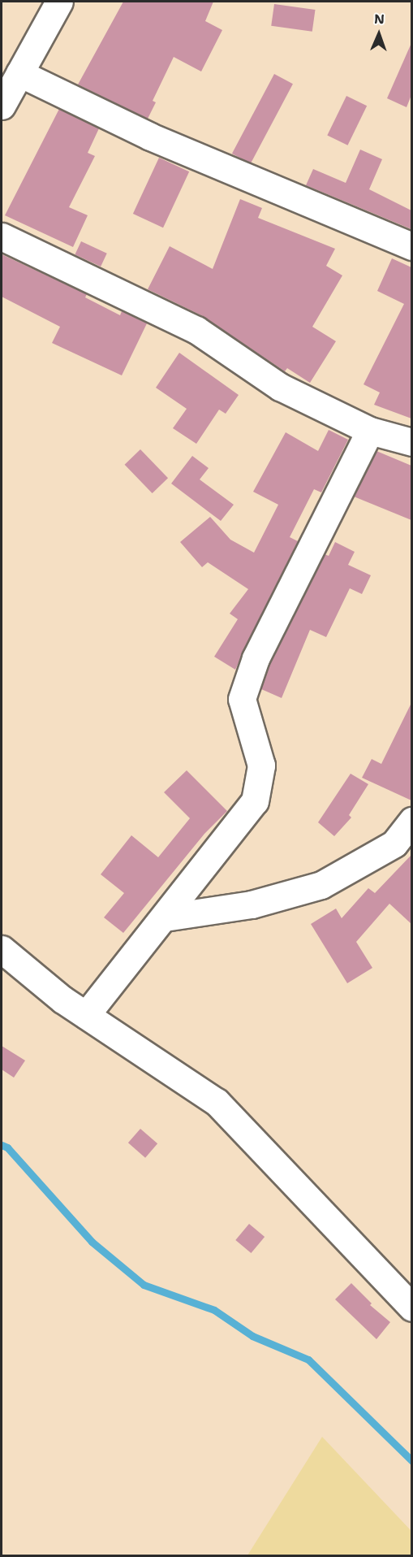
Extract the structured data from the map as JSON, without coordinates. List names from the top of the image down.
{
  "north": "top"
}
